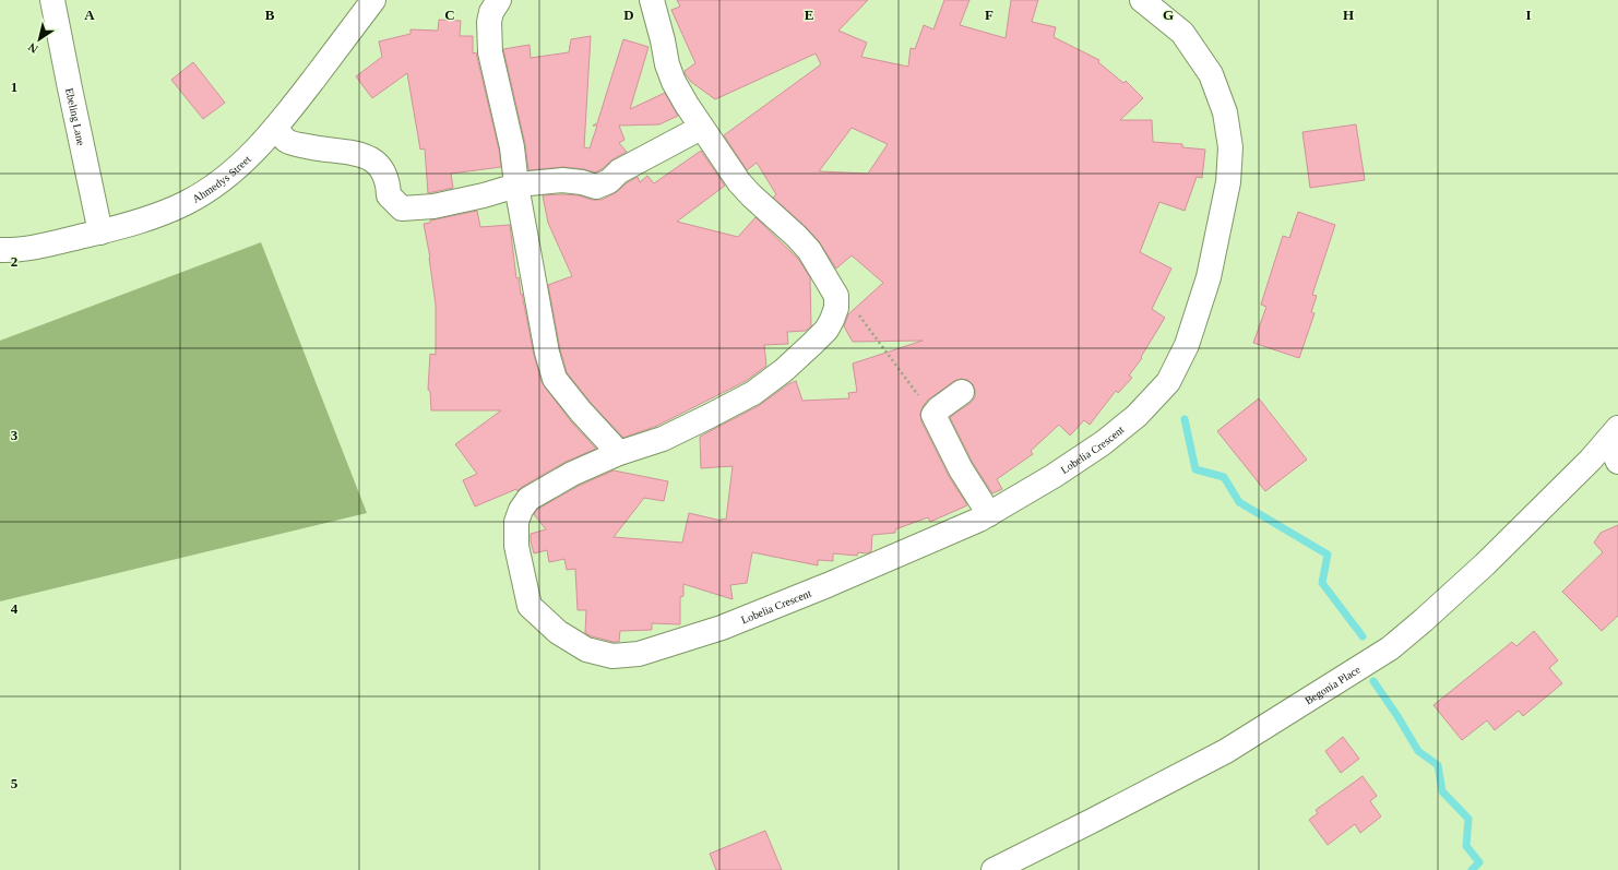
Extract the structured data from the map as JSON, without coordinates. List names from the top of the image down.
{
  "streets": {
    "street": [
      "Ebeling Lane",
      "Ahmedys Street",
      "Lobelia Crescent",
      "Begonia Place"
    ]
  },
  "crossings": [
    ["Ebeling Lane", "Ahmedys Street"]
  ],
  "north": "bottom left",
  "grid": {
    "columns": [
      "A",
      "B",
      "C",
      "D",
      "E",
      "F",
      "G",
      "H",
      "I"
    ],
    "rows": [
      "1",
      "2",
      "3",
      "4",
      "5"
    ]
  }
}
